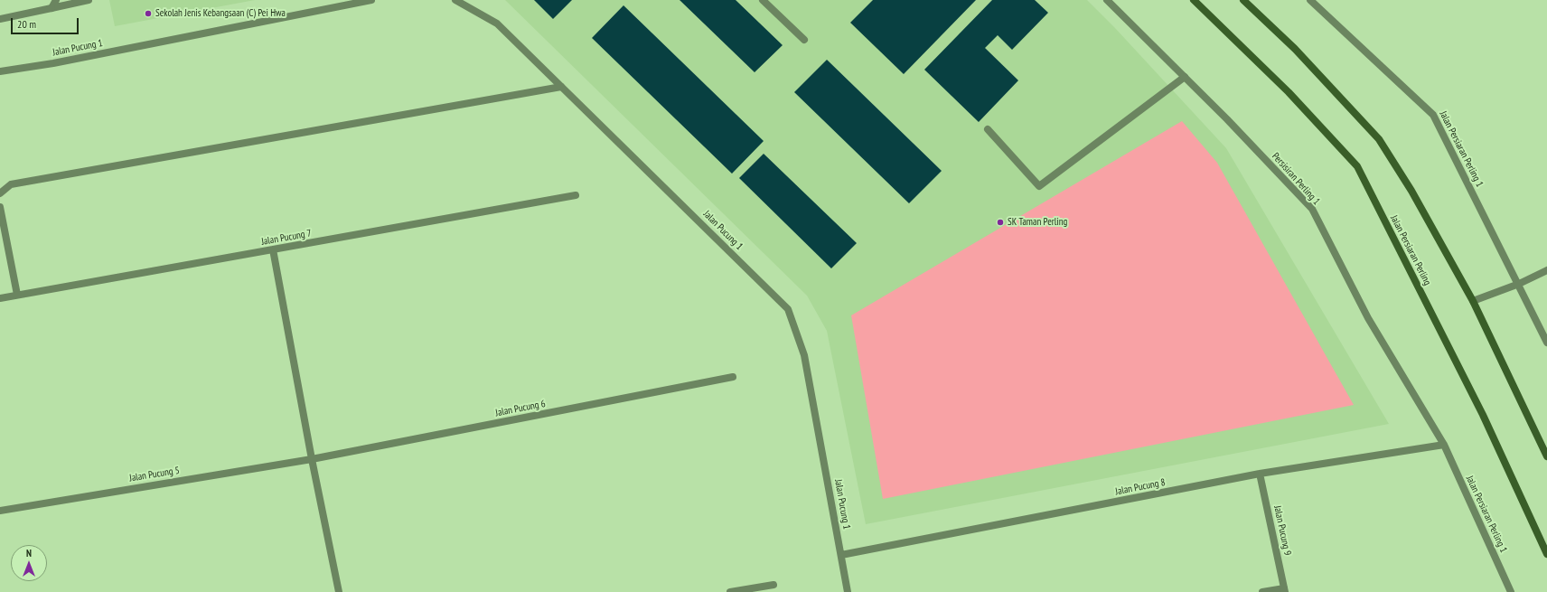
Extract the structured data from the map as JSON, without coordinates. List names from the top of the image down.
{
  "streets": {
    "main road": ["Jalan Persiaran Perling"],
    "street": [
      "Jalan Pucung 1",
      "Jalan Persiaran Perling 1",
      "Persisiran Perling 1",
      "Jalan Pucung 7",
      "Jalan Pucung 6",
      "Jalan Pucung 5",
      "Jalan Pucung 8",
      "Jalan Pucung 9"
    ]
  },
  "crossings": [
    ["Jalan Pucung 1", "Jalan Pucung 8"],
    ["Jalan Persiaran Perling 1", "Persisiran Perling 1"],
    ["Jalan Persiaran Perling 1", "Jalan Pucung 8"],
    ["Persisiran Perling 1", "Jalan Pucung 8"],
    ["Jalan Pucung 6", "Jalan Pucung 5"],
    ["Jalan Pucung 8", "Jalan Pucung 9"]
  ],
  "places": ["Sekolah Jenis Kebangsaan (C) Pei Hwa", "SK Taman Perling"],
  "scale_bar": "20 m",
  "north": "top"
}
